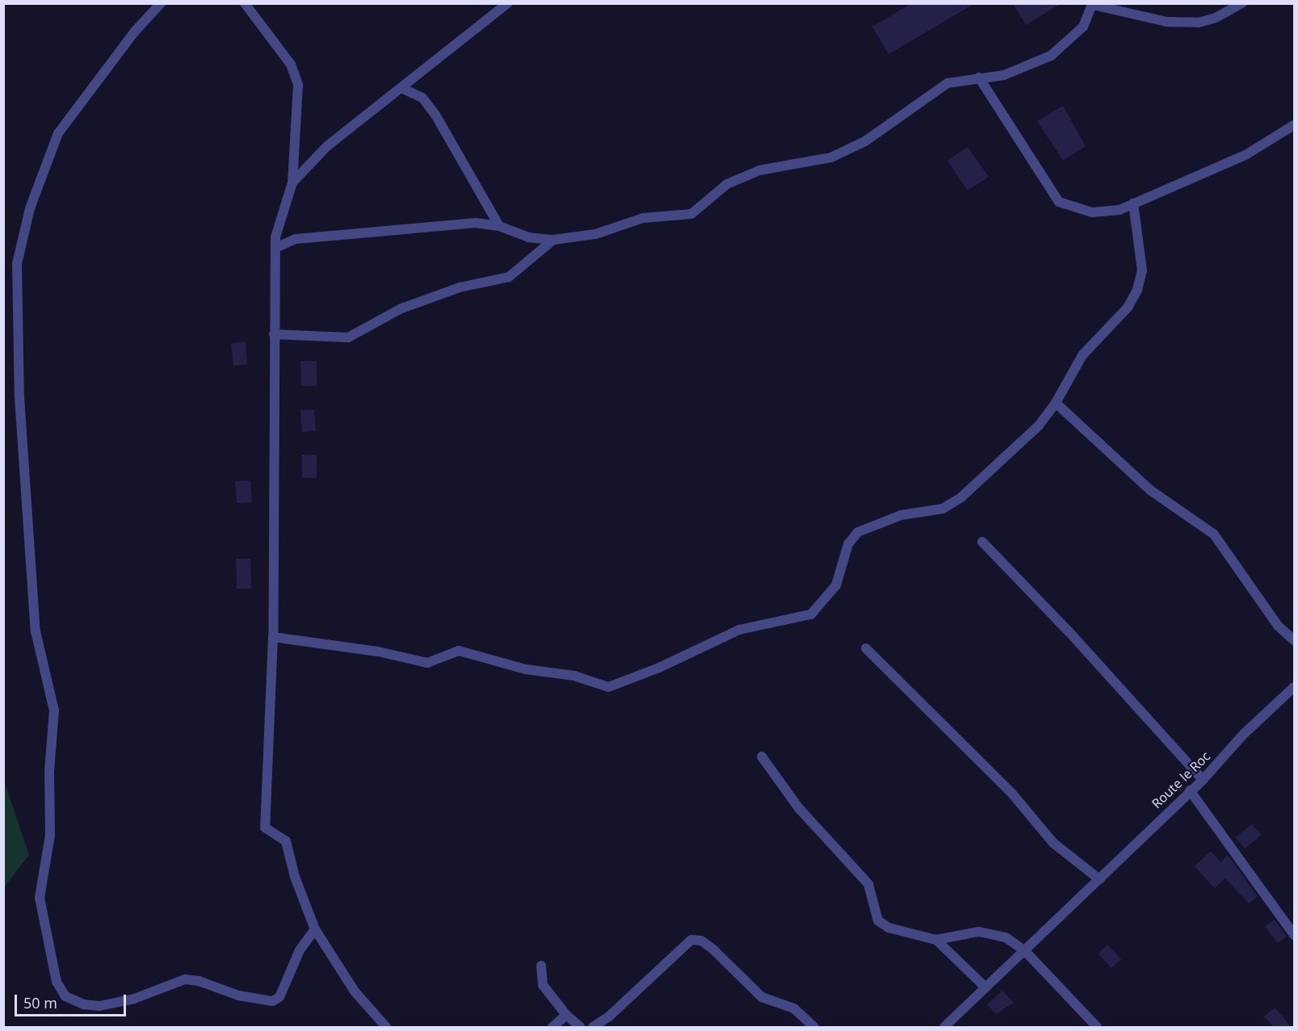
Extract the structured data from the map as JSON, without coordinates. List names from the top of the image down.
{
  "streets": {
    "street": ["Route le Roc"]
  },
  "scale_bar": "50 m"
}
